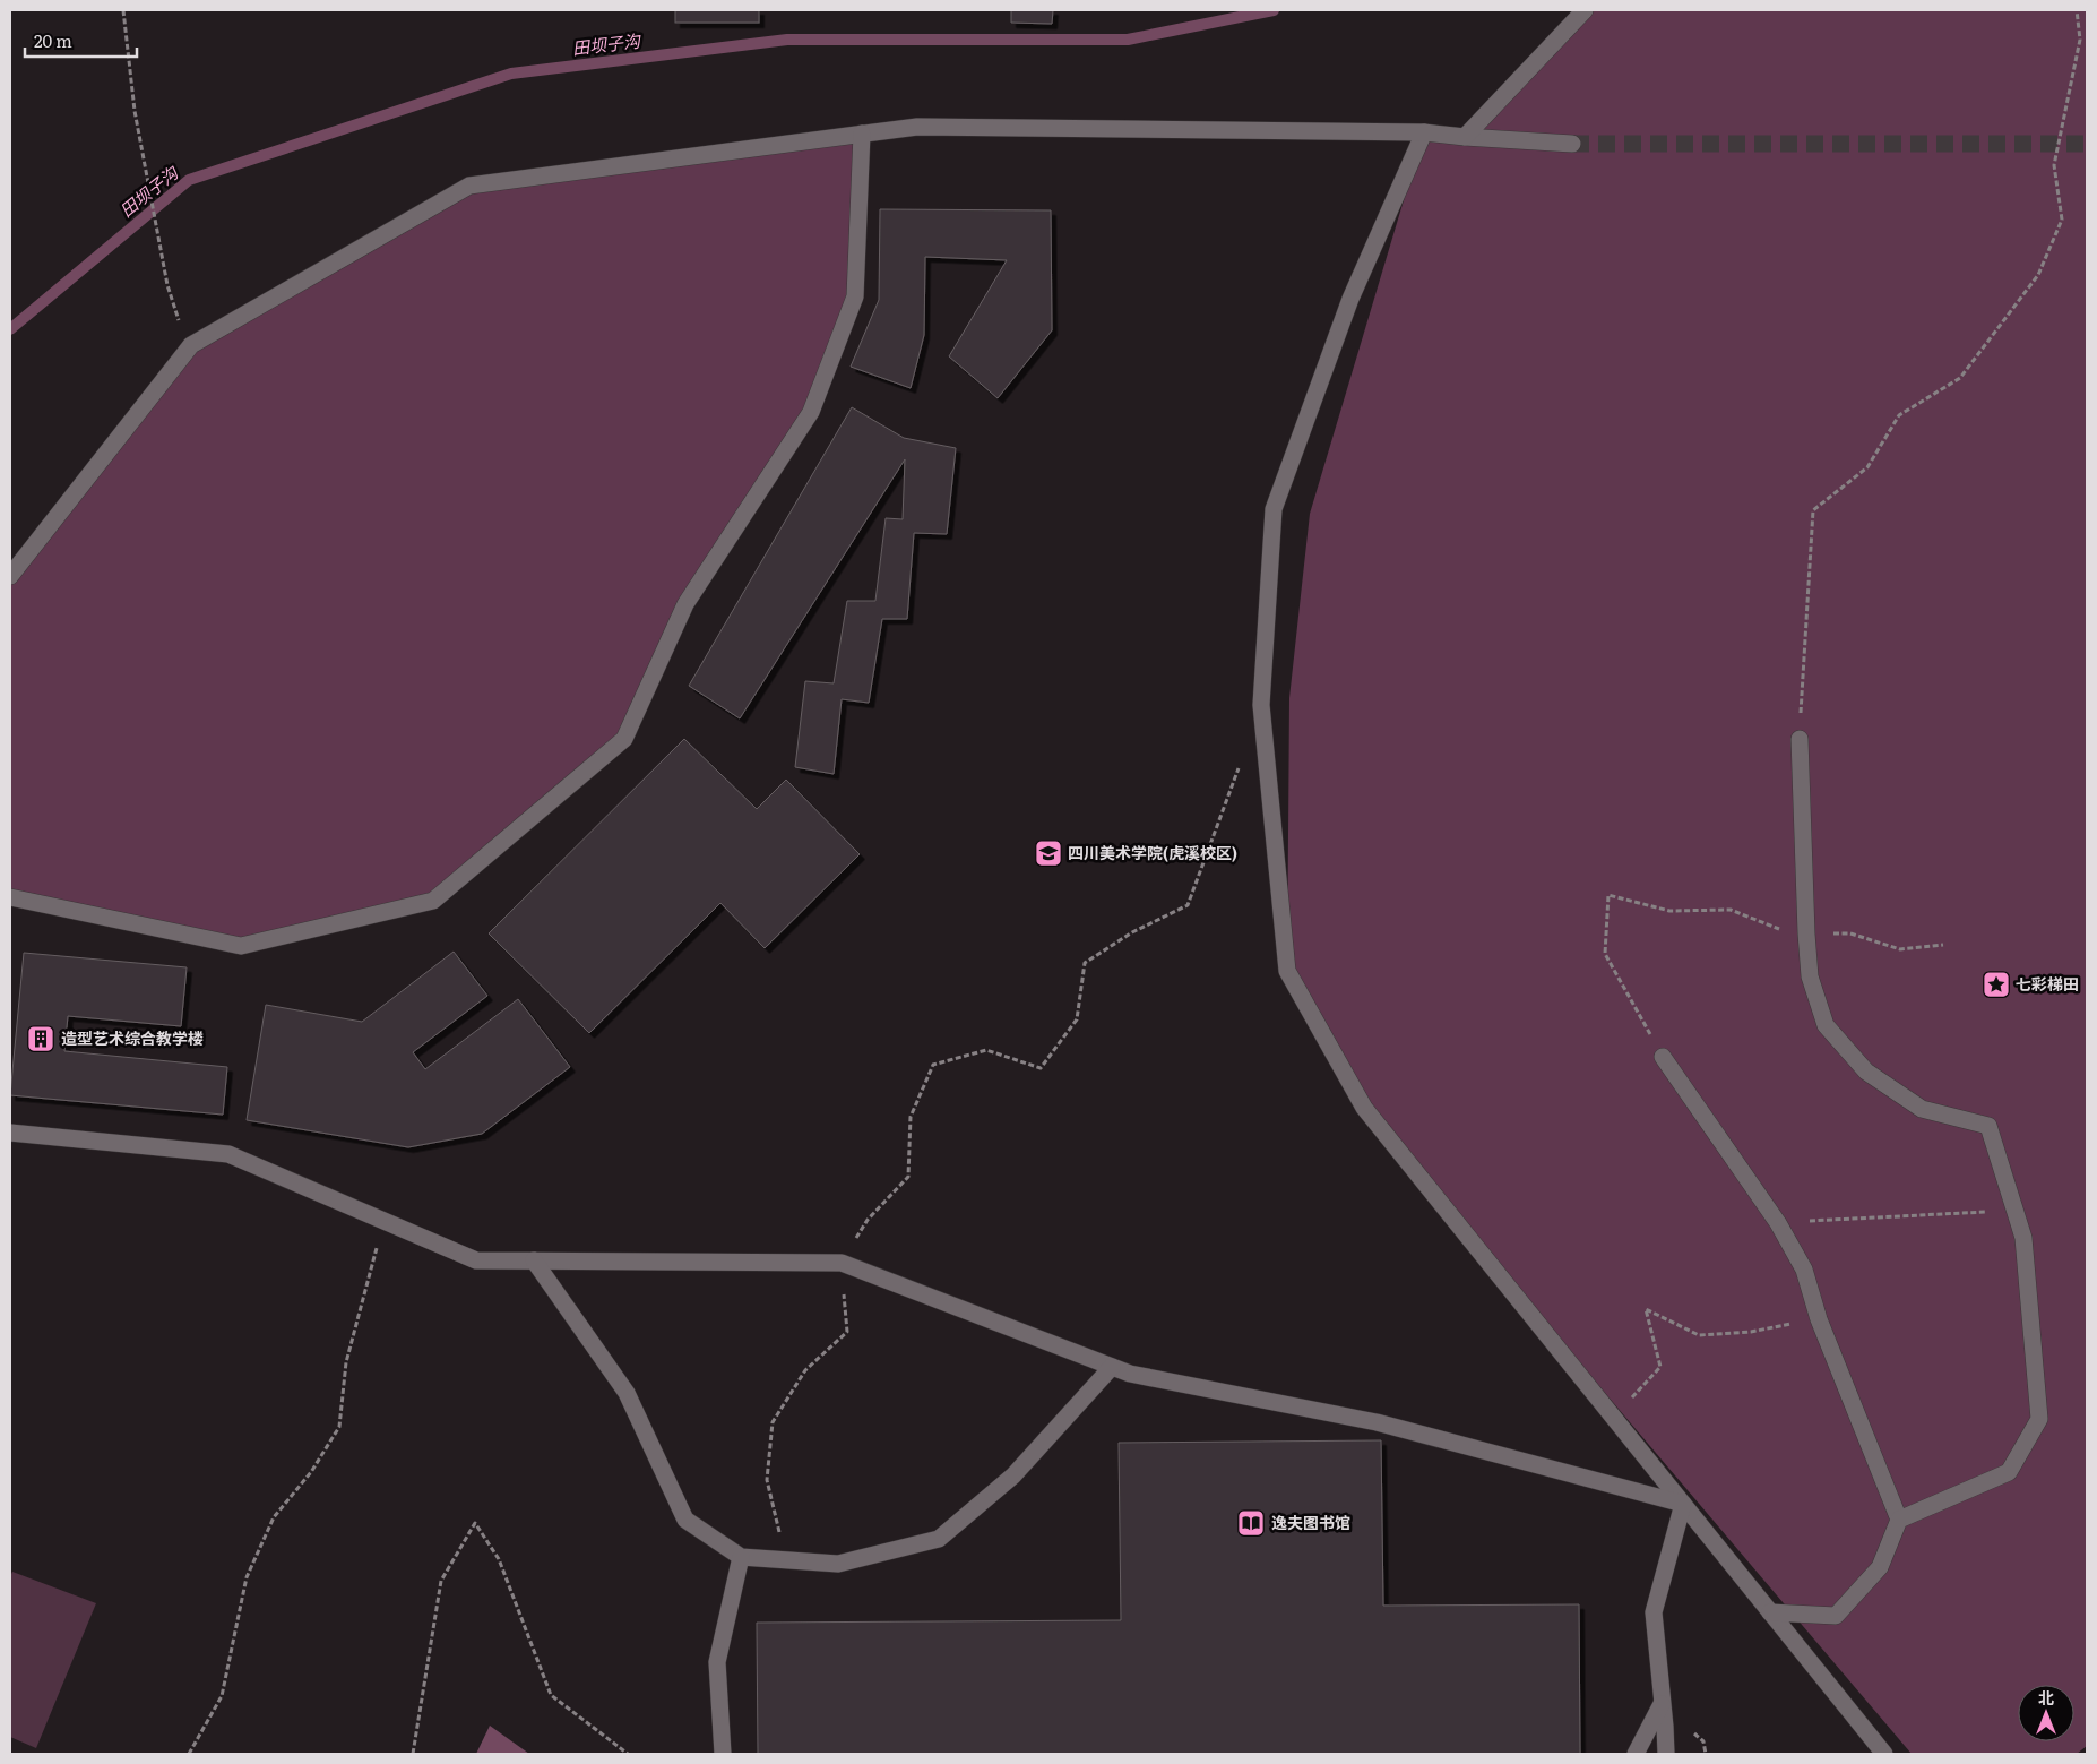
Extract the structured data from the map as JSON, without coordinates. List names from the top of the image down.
{
  "water": ["田坝子沟"],
  "places": {
    "school or university": ["四川美术学院(虎溪校区)"],
    "place": ["七彩梯田"],
    "building": ["造型艺术综合教学楼"],
    "library": ["逸夫图书馆"]
  },
  "scale_bar": "20 m",
  "north": "top"
}
